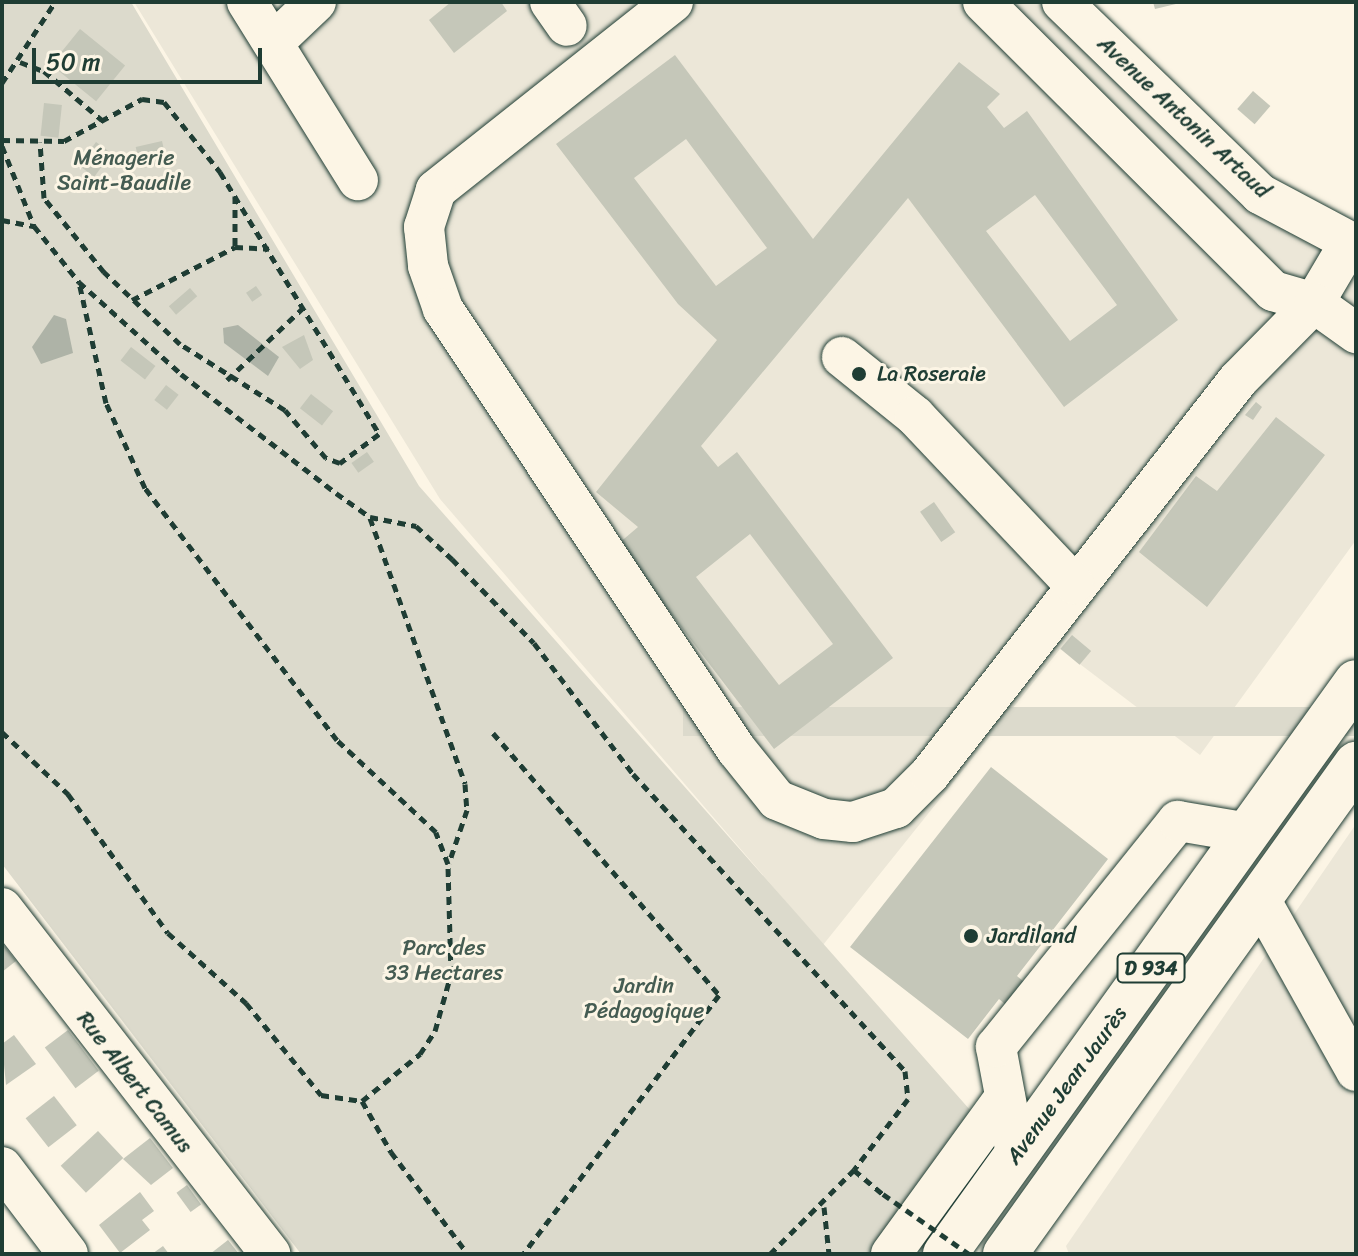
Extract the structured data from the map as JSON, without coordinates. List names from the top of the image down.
{
  "streets": {
    "main road": ["D 934", "Avenue Jean Jaurès"],
    "street": ["Avenue Antonin Artaud", "Rue Albert Camus"]
  },
  "parks": ["Ménagerie Saint-Baudile", "Parc des 33 Hectares", "Jardin Pédagogique"],
  "places": ["La Roseraie", "Jardiland"],
  "scale_bar": "50 m"
}
